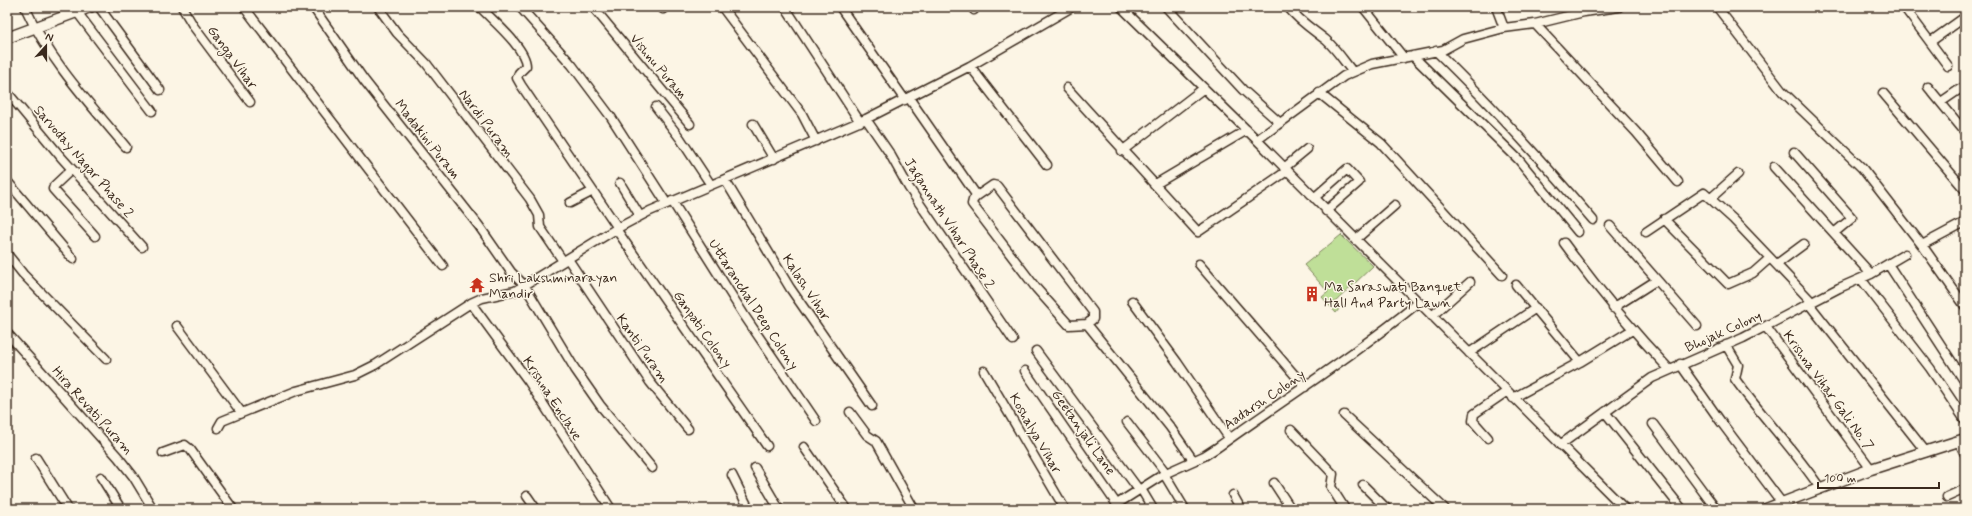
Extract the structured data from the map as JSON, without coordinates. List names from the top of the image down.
{
  "streets": {
    "street": [
      "Ganga Vihar",
      "Vishnu Puram",
      "Nardi Puram",
      "Madakini Puram",
      "Sarvoday Nagar Phase 2",
      "Jagannath Vihar Phase 2",
      "Kalash Vihar",
      "Uttaranchal Deep Colony",
      "Ganpati Colony",
      "Bhojak Colony",
      "Kanti Puram",
      "Krishna Vihar Gali No. 7",
      "Krishna Enclave",
      "Aadarsh Colony",
      "Hira Revati Puram",
      "Geetanjali Lane",
      "Koshalya Vihar"
    ]
  },
  "crossings": [
    ["Nardi Puram", "Kanti Puram"],
    ["Bhojak Colony", "Krishna Vihar Gali No. 7"],
    ["Aadarsh Colony", "Geetanjali Lane"]
  ],
  "places": {
    "temple": ["Shri Lakshminarayan Mandir"],
    "building": ["Ma Saraswati Banquet Hall And Party Lawn"]
  },
  "scale_bar": "100 m",
  "north": "top"
}
